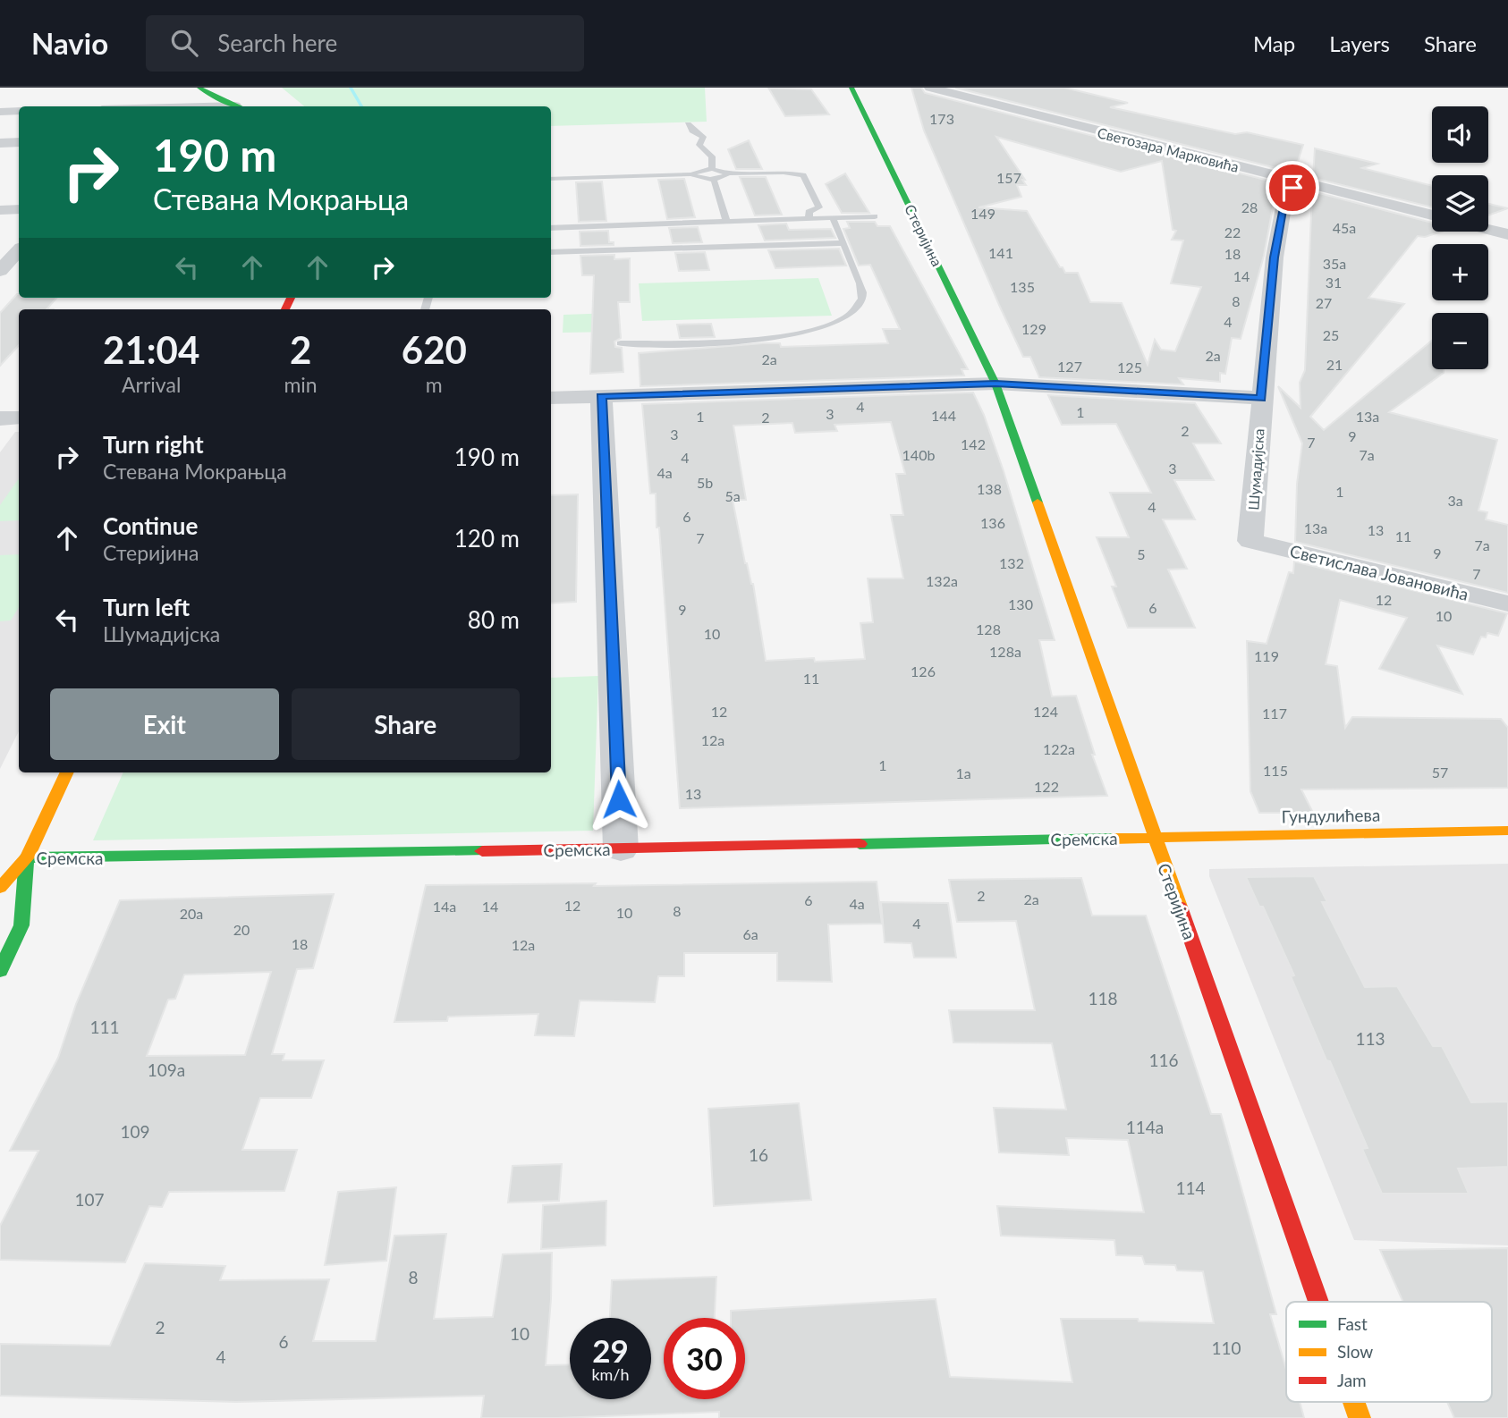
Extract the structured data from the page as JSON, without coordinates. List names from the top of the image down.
{
  "streets": {
    "street": [
      "Светозара Марковића",
      "Стеријина",
      "Шумадијска",
      "Светислава Јовановића",
      "Гундулићева",
      "Сремска"
    ]
  },
  "crossings": [
    ["Светозара Марковића", "Шумадијска"],
    ["Стеријина", "Гундулићева"],
    ["Стеријина", "Сремска"],
    ["Шумадијска", "Светислава Јовановића"],
    ["Гундулићева", "Сремска"]
  ],
  "house_numbers": [
    "173",
    "157",
    "28",
    "149",
    "45a",
    "22",
    "141",
    "18",
    "35a",
    "14",
    "31",
    "135",
    "8",
    "27",
    "4",
    "129",
    "25",
    "2a",
    "2a",
    "21",
    "127",
    "125",
    "4",
    "1",
    "3",
    "144",
    "1",
    "13a",
    "2",
    "2",
    "3",
    "9",
    "7",
    "142",
    "140b",
    "7a",
    "4",
    "3",
    "4a",
    "5b",
    "138",
    "1",
    "5a",
    "3a",
    "4",
    "6",
    "136",
    "13a",
    "13",
    "11",
    "7",
    "7a",
    "9",
    "5",
    "132",
    "7",
    "132a",
    "12",
    "130",
    "6",
    "9",
    "10",
    "128",
    "10",
    "128a",
    "119",
    "126",
    "11",
    "12",
    "124",
    "117",
    "12a",
    "122a",
    "1",
    "115",
    "57",
    "1a",
    "122",
    "13",
    "2",
    "2a",
    "6",
    "4a",
    "12",
    "14a",
    "14",
    "8",
    "10",
    "20a",
    "4",
    "20",
    "6a",
    "18",
    "12a",
    "118",
    "111",
    "113",
    "116",
    "109a",
    "114a",
    "109",
    "16",
    "114",
    "107",
    "8",
    "2",
    "10",
    "6",
    "110",
    "4"
  ],
  "legend": ["Fast", "Slow", "Jam"],
  "page": {
    "header": "Navio",
    "search": "Search here",
    "nav": ["Map", "Layers", "Share"],
    "map_buttons": ["+", "−"],
    "turn": ["190 m", "Стевана Мокрањца"],
    "eta": [
      "21:04",
      "Arrival",
      "2",
      "min",
      "620",
      "m"
    ],
    "list": [
      {
        "name": "Turn right",
        "note": "Стевана Мокрањца",
        "value": "190 m"
      },
      {
        "name": "Continue",
        "note": "Стеријина",
        "value": "120 m"
      },
      {
        "name": "Turn left",
        "note": "Шумадијска",
        "value": "80 m"
      }
    ],
    "buttons": ["Exit", "Share"],
    "speed": "29 km/h",
    "limit": "30"
  }
}
